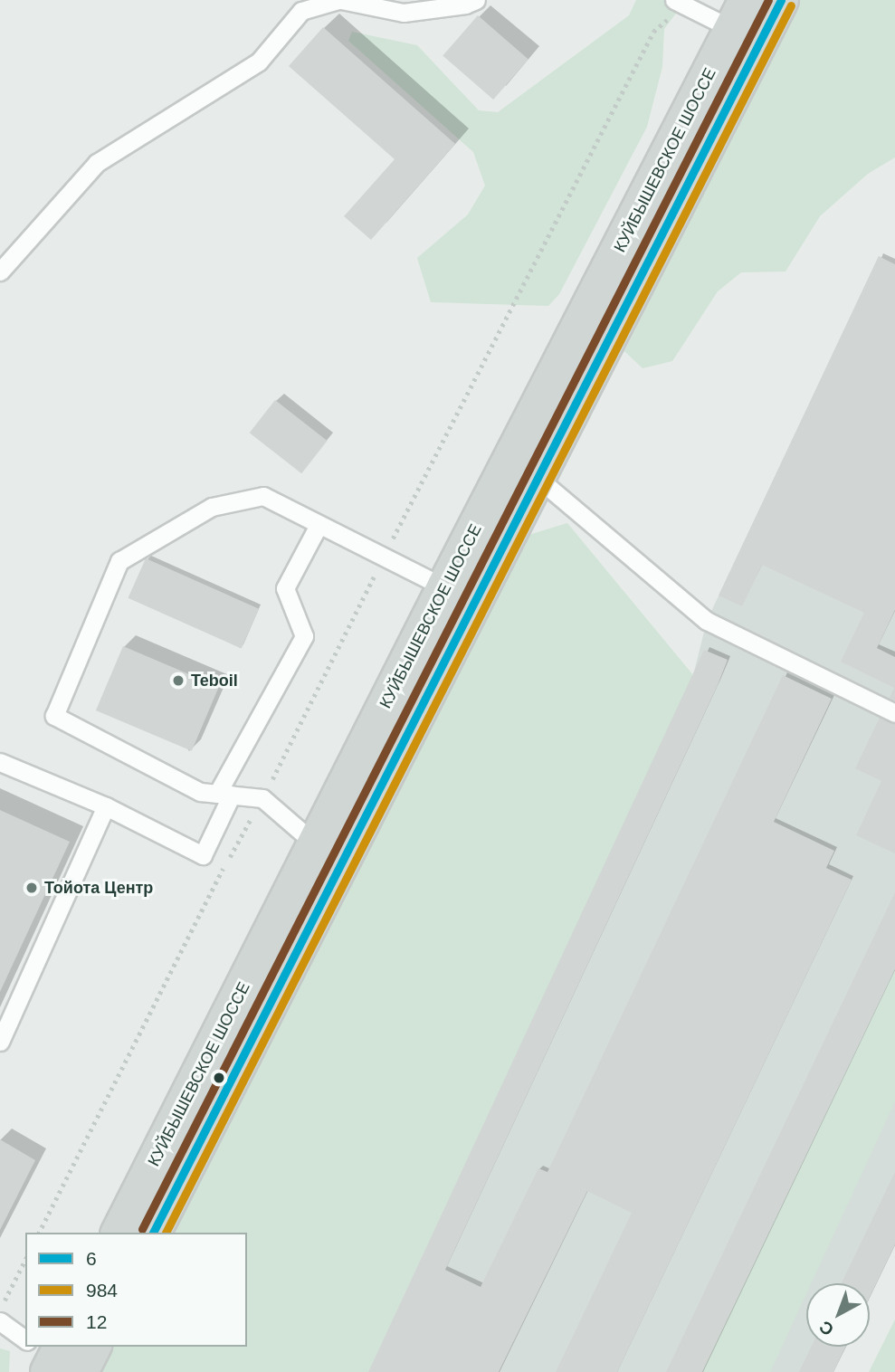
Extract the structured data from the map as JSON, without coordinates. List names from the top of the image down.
{
  "streets": {
    "main road": ["КУЙБЫШЕВСКОЕ ШОССЕ"]
  },
  "places": ["Teboil", "Тойота Центр"],
  "lines": ["transit line 6", "transit line 12", "transit line 984"],
  "legend": ["6", "984", "12"],
  "north": "bottom left"
}
